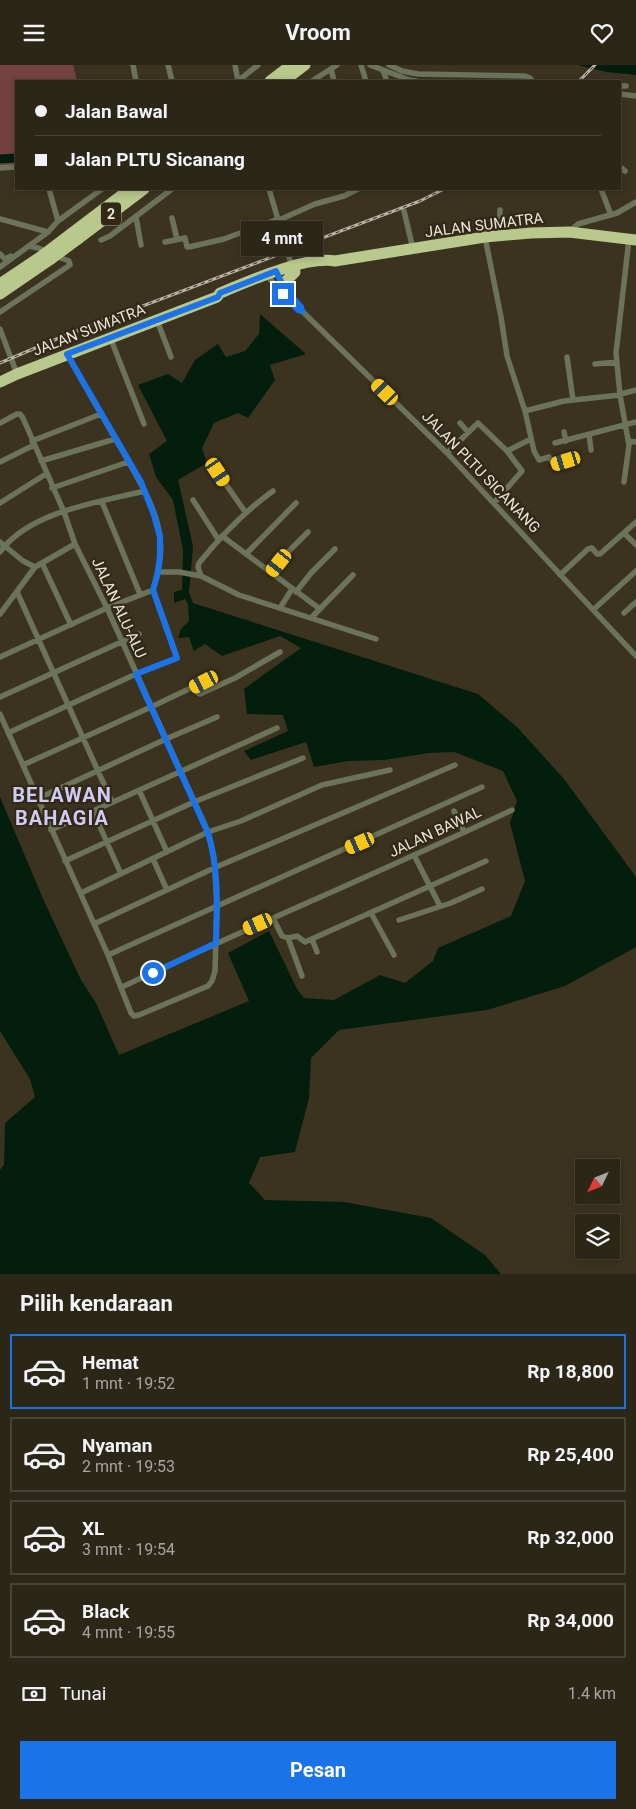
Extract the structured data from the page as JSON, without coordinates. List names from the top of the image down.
{
  "streets": {
    "highway": ["2", "JALAN SUMATRA"],
    "street": ["JALAN PLTU SICANANG", "JALAN ALU-ALU", "JALAN BAWAL"]
  },
  "crossings": [
    ["JALAN SUMATRA", "JALAN PLTU SICANANG"],
    ["JALAN ALU-ALU", "JALAN BAWAL"]
  ],
  "districts": ["BELAWAN BAHAGIA"],
  "north": "bottom left",
  "page": {
    "header": "Vroom",
    "banner": ["Jalan Bawal", "Jalan PLTU Sicanang"],
    "bubble": "4 mnt",
    "heading": "Pilih kendaraan",
    "list": [
      {
        "name": "Hemat",
        "note": "1 mnt · 19:52",
        "value": "Rp 18,800"
      },
      {
        "name": "Nyaman",
        "note": "2 mnt · 19:53",
        "value": "Rp 25,400"
      },
      {
        "name": "XL",
        "note": "3 mnt · 19:54",
        "value": "Rp 32,000"
      },
      {
        "name": "Black",
        "note": "4 mnt · 19:55",
        "value": "Rp 34,000"
      }
    ],
    "pay": ["Tunai", "1.4 km"],
    "buttons": "Pesan"
  }
}
